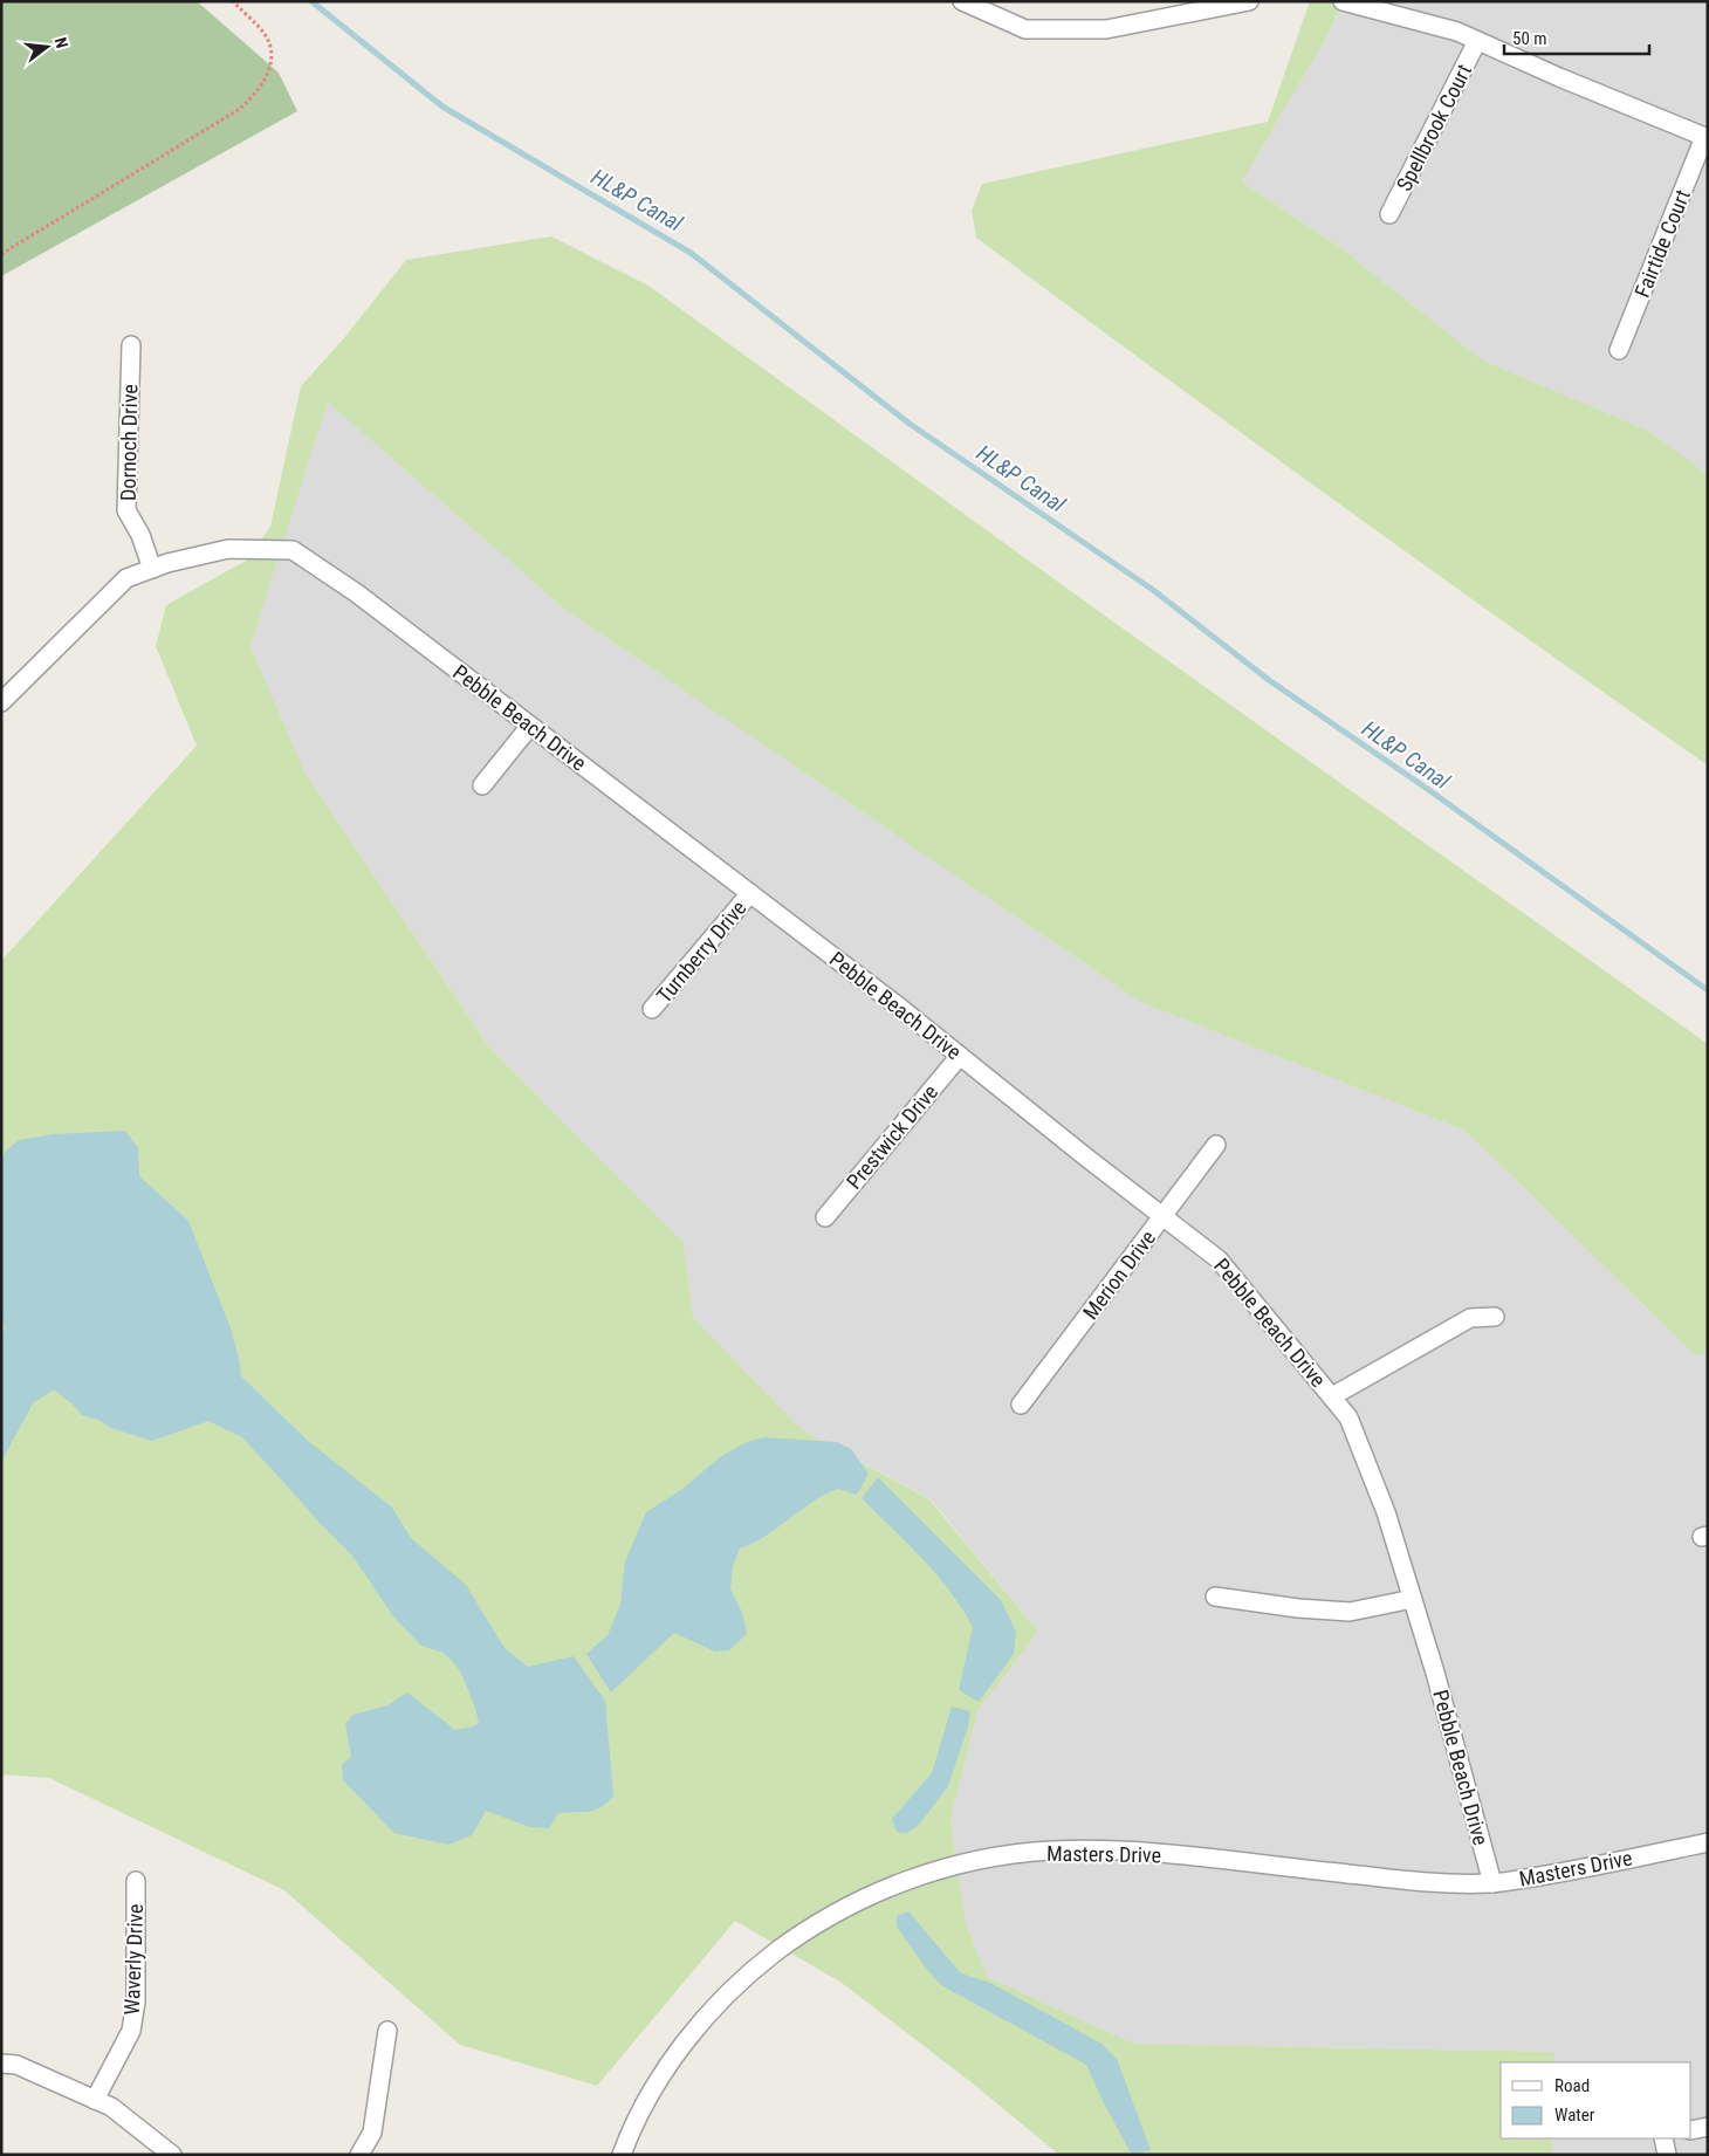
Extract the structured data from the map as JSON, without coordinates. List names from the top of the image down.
{
  "streets": {
    "street": [
      "Spellbrook Court",
      "Fairtide Court",
      "Dornoch Drive",
      "Pebble Beach Drive",
      "Turnberry Drive",
      "Prestwick Drive",
      "Merion Drive",
      "Masters Drive",
      "Waverly Drive"
    ]
  },
  "crossings": [
    ["Dornoch Drive", "Pebble Beach Drive"],
    ["Pebble Beach Drive", "Turnberry Drive"],
    ["Pebble Beach Drive", "Prestwick Drive"],
    ["Pebble Beach Drive", "Merion Drive"],
    ["Pebble Beach Drive", "Masters Drive"]
  ],
  "water": ["HL&P Canal"],
  "legend": ["Road", "Water"],
  "scale_bar": "50 m",
  "north": "right"
}
